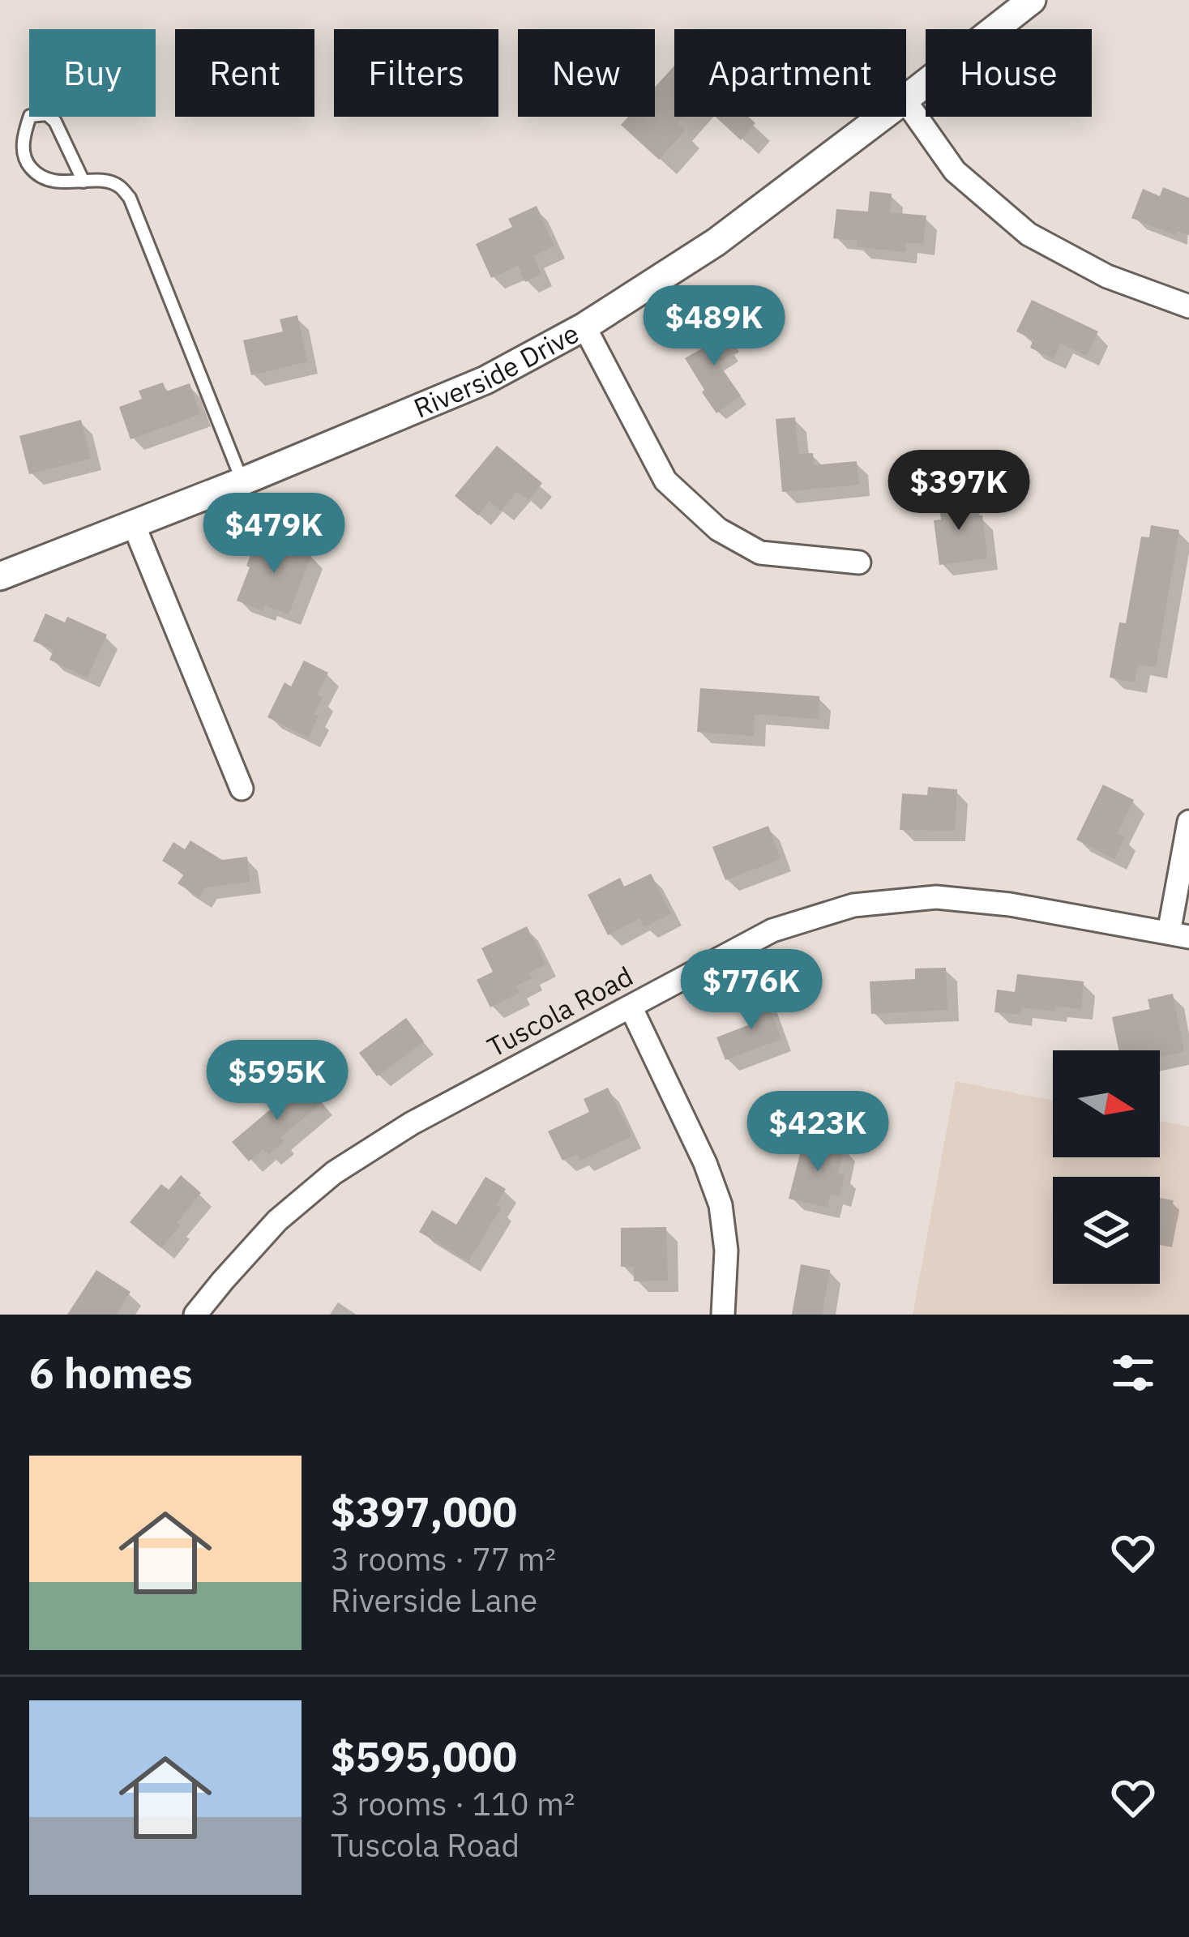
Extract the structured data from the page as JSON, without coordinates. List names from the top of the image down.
{
  "streets": {
    "street": ["Riverside Drive", "Tuscola Road"]
  },
  "north": "right",
  "page": {
    "chip": [
      "Buy",
      "Rent",
      "Filters",
      "New",
      "Apartment",
      "House"
    ],
    "price": [
      "$489K",
      "$397K",
      "$479K",
      "$776K",
      "$595K",
      "$423K"
    ],
    "heading": "6 homes",
    "list": [
      {
        "name": "$397,000",
        "note": "3 rooms · 77 m² · Riverside Lane"
      },
      {
        "name": "$595,000",
        "note": "3 rooms · 110 m² · Tuscola Road"
      }
    ]
  }
}
